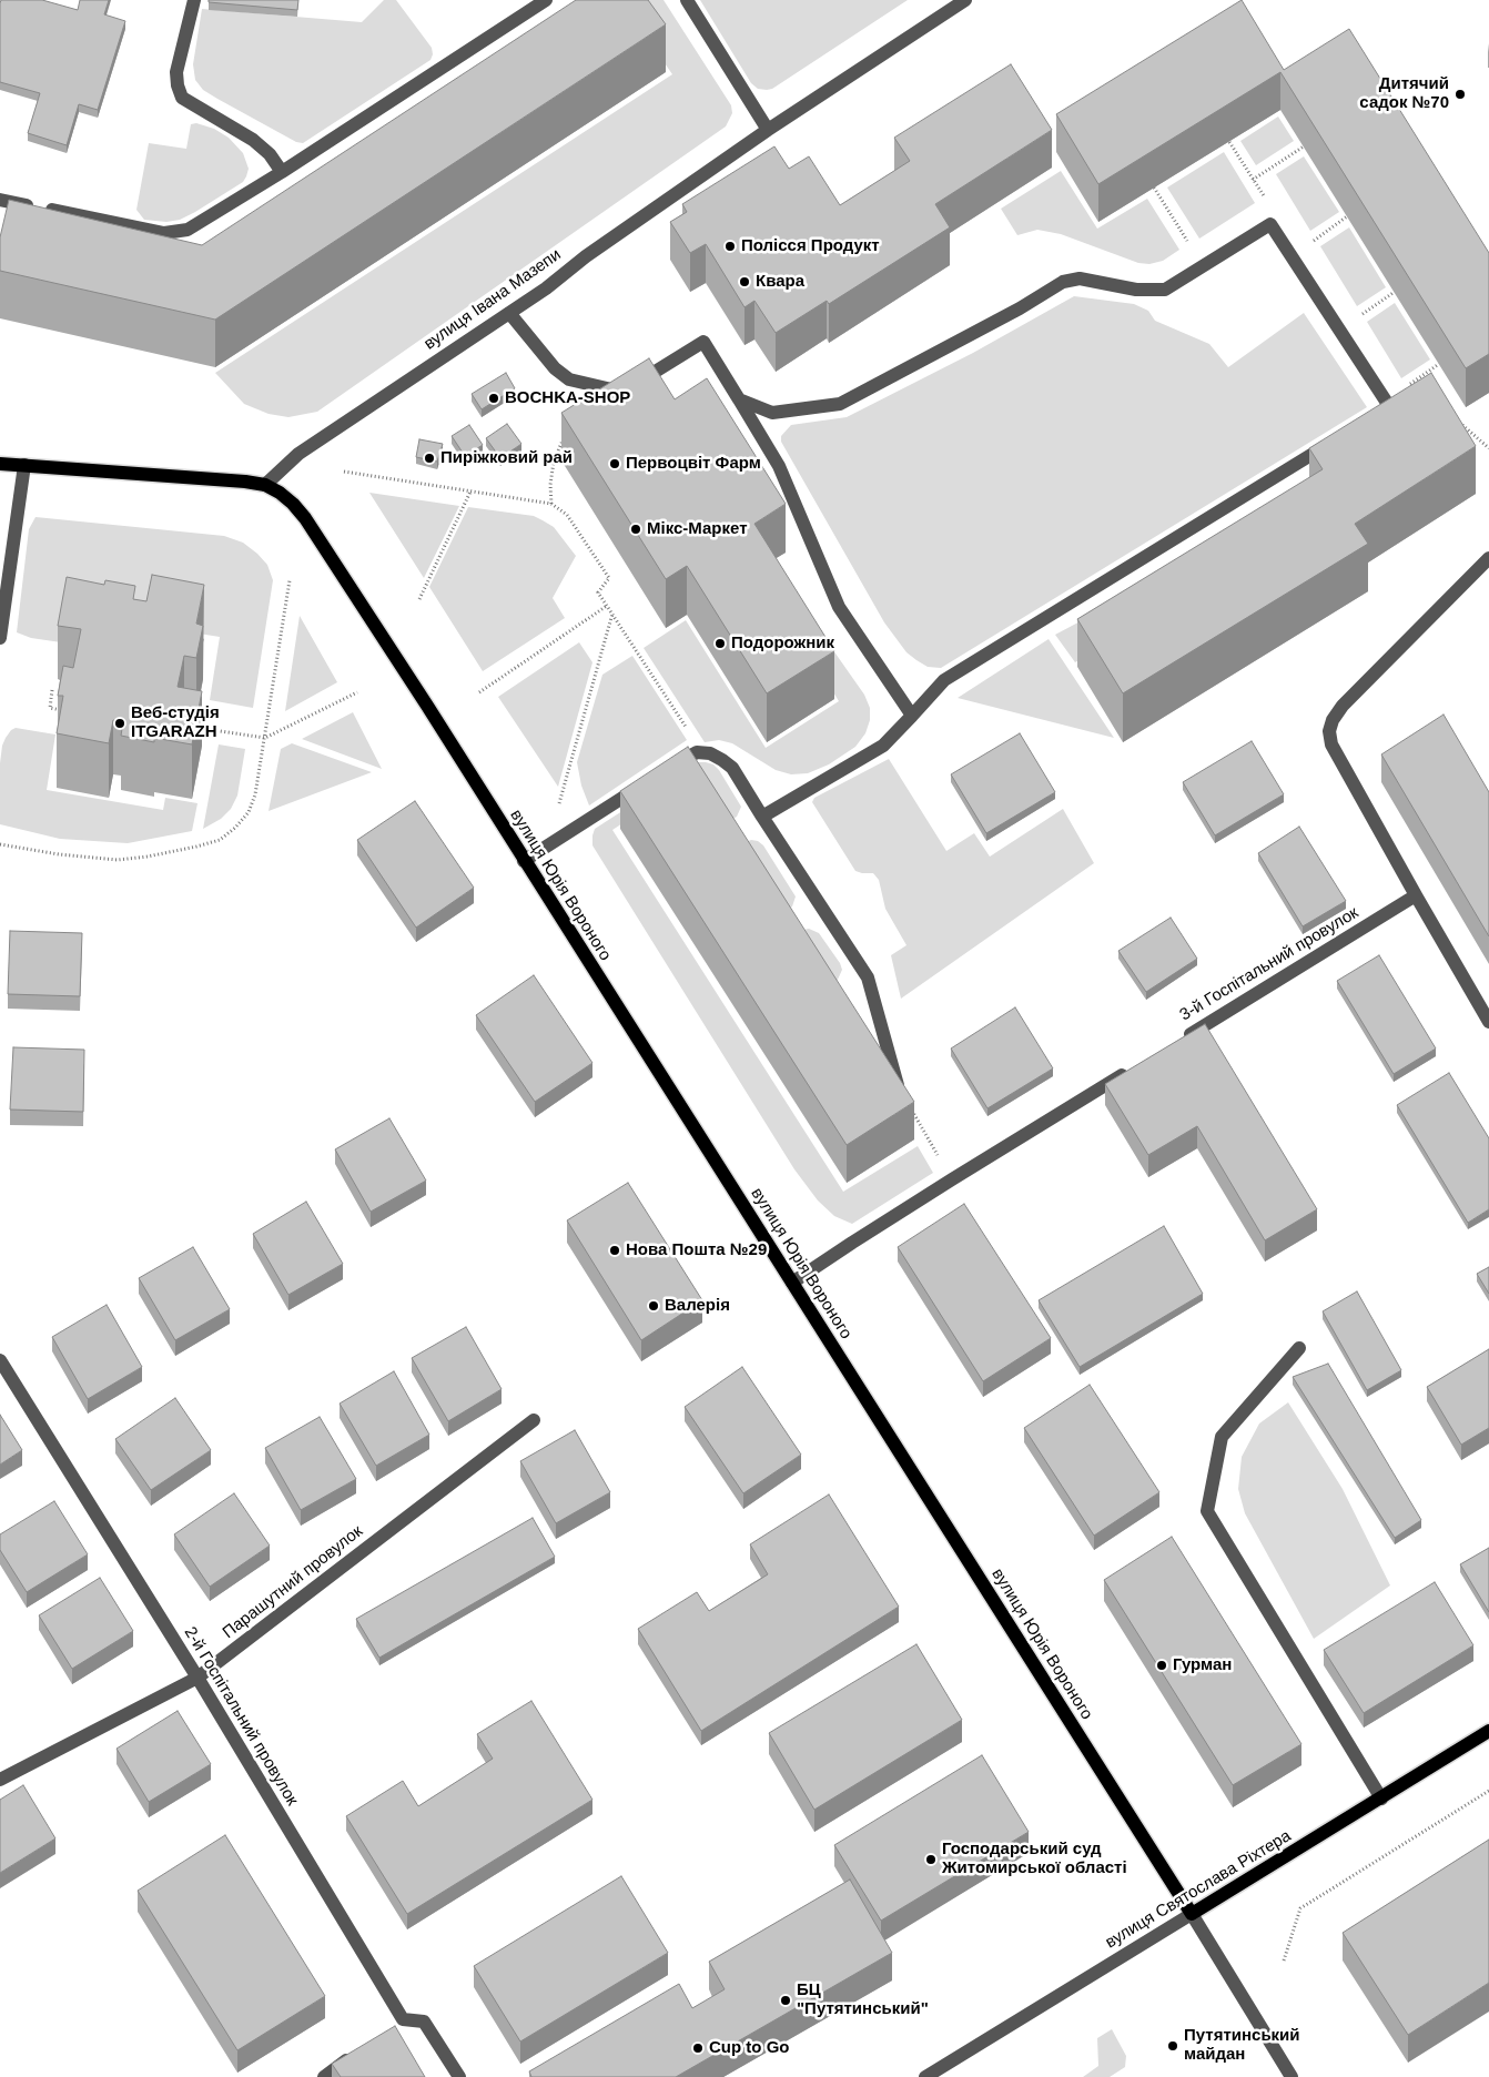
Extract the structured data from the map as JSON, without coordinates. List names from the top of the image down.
{
  "streets": {
    "main road": ["вулиця Юрія Вороного", "вулиця Святослава Ріхтера"],
    "street": [
      "вулиця Івана Мазепи",
      "3-й Госпітальний провулок",
      "Парашутний провулок",
      "2-й Госпітальний провулок"
    ]
  },
  "crossings": [
    ["вулиця Івана Мазепи", "вулиця Юрія Вороного"],
    ["вулиця Юрія Вороного", "вулиця Святослава Ріхтера"],
    ["Парашутний провулок", "2-й Госпітальний провулок"]
  ],
  "places": [
    "Дитячий садок №70",
    "Полісся Продукт",
    "Квара",
    "BOCHKA-SHOP",
    "Пиріжковий рай",
    "Первоцвіт Фарм",
    "Мікс-Маркет",
    "Подорожник",
    "Веб-студія ITGARAZH",
    "Нова Пошта №29",
    "Валерія",
    "Гурман",
    "Господарський суд Житомирської області",
    "БЦ \"Путятинський\"",
    "Путятинський майдан",
    "Cup to Go"
  ]
}
